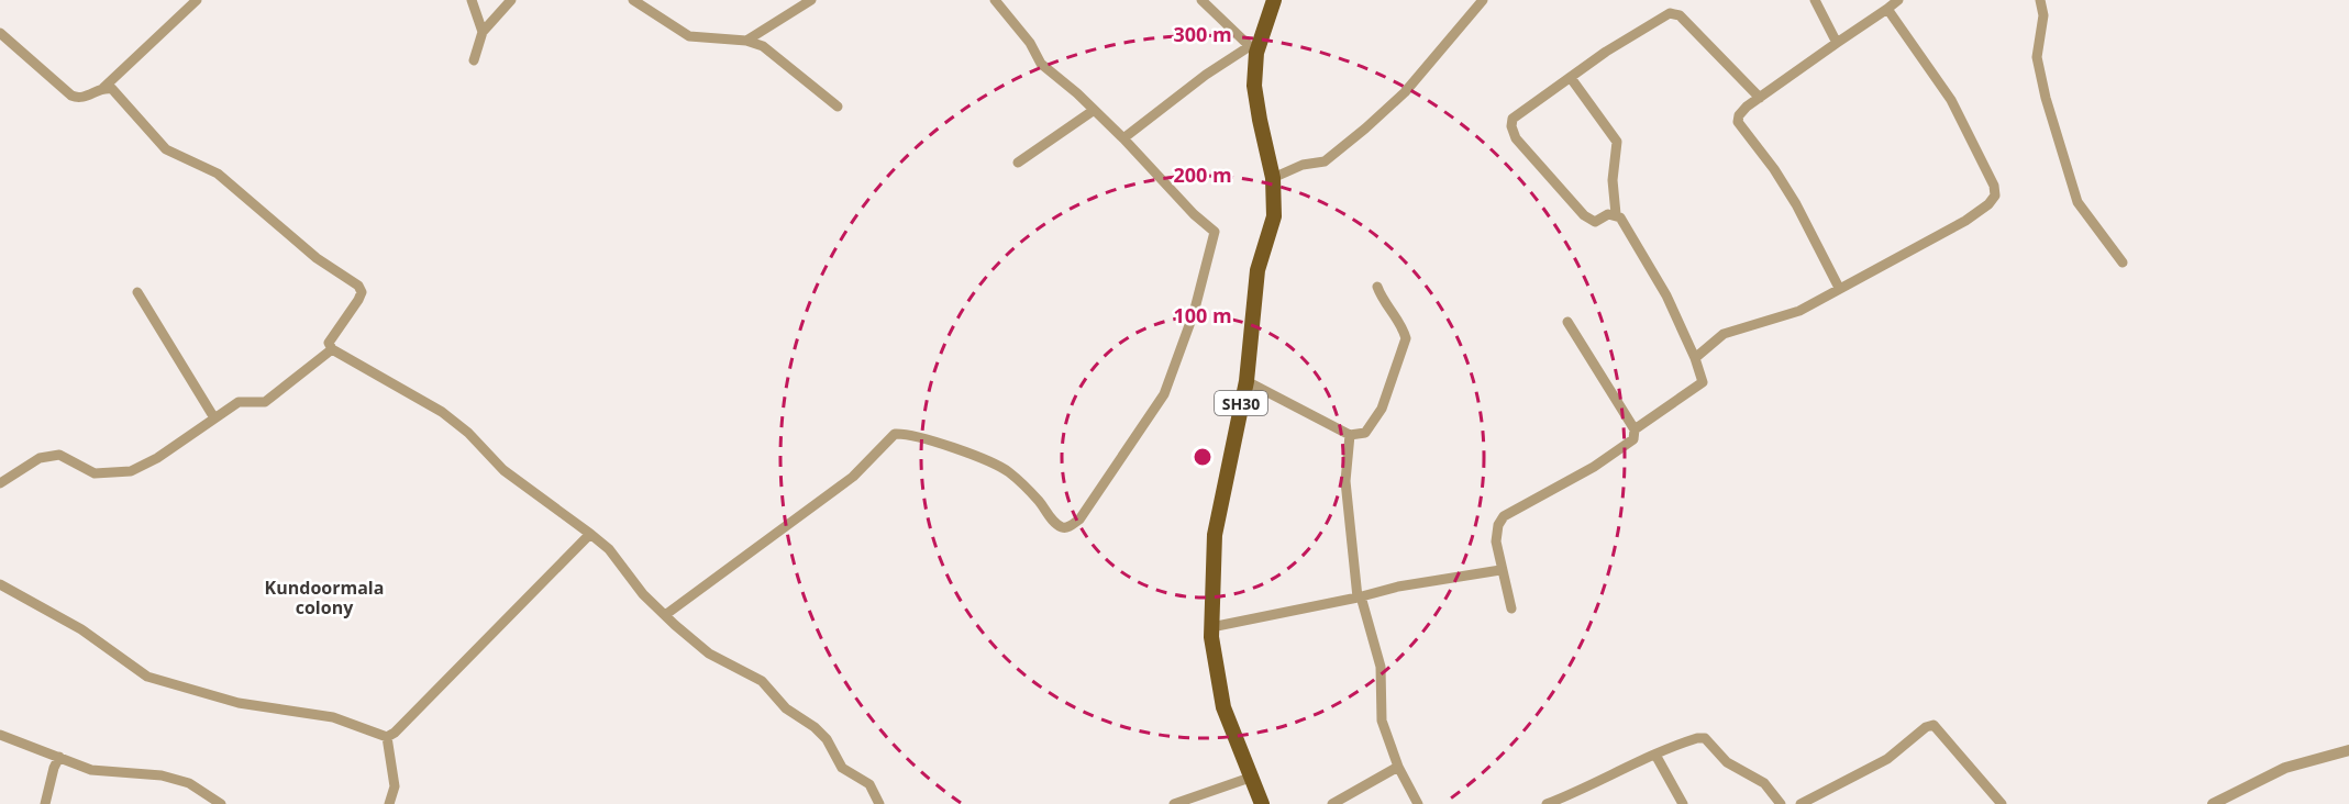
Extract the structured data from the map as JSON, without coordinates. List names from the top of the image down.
{
  "streets": {
    "main road": ["SH30"]
  },
  "districts": ["Kundoormala colony"],
  "rings": ["300 m", "200 m", "100 m"]
}
